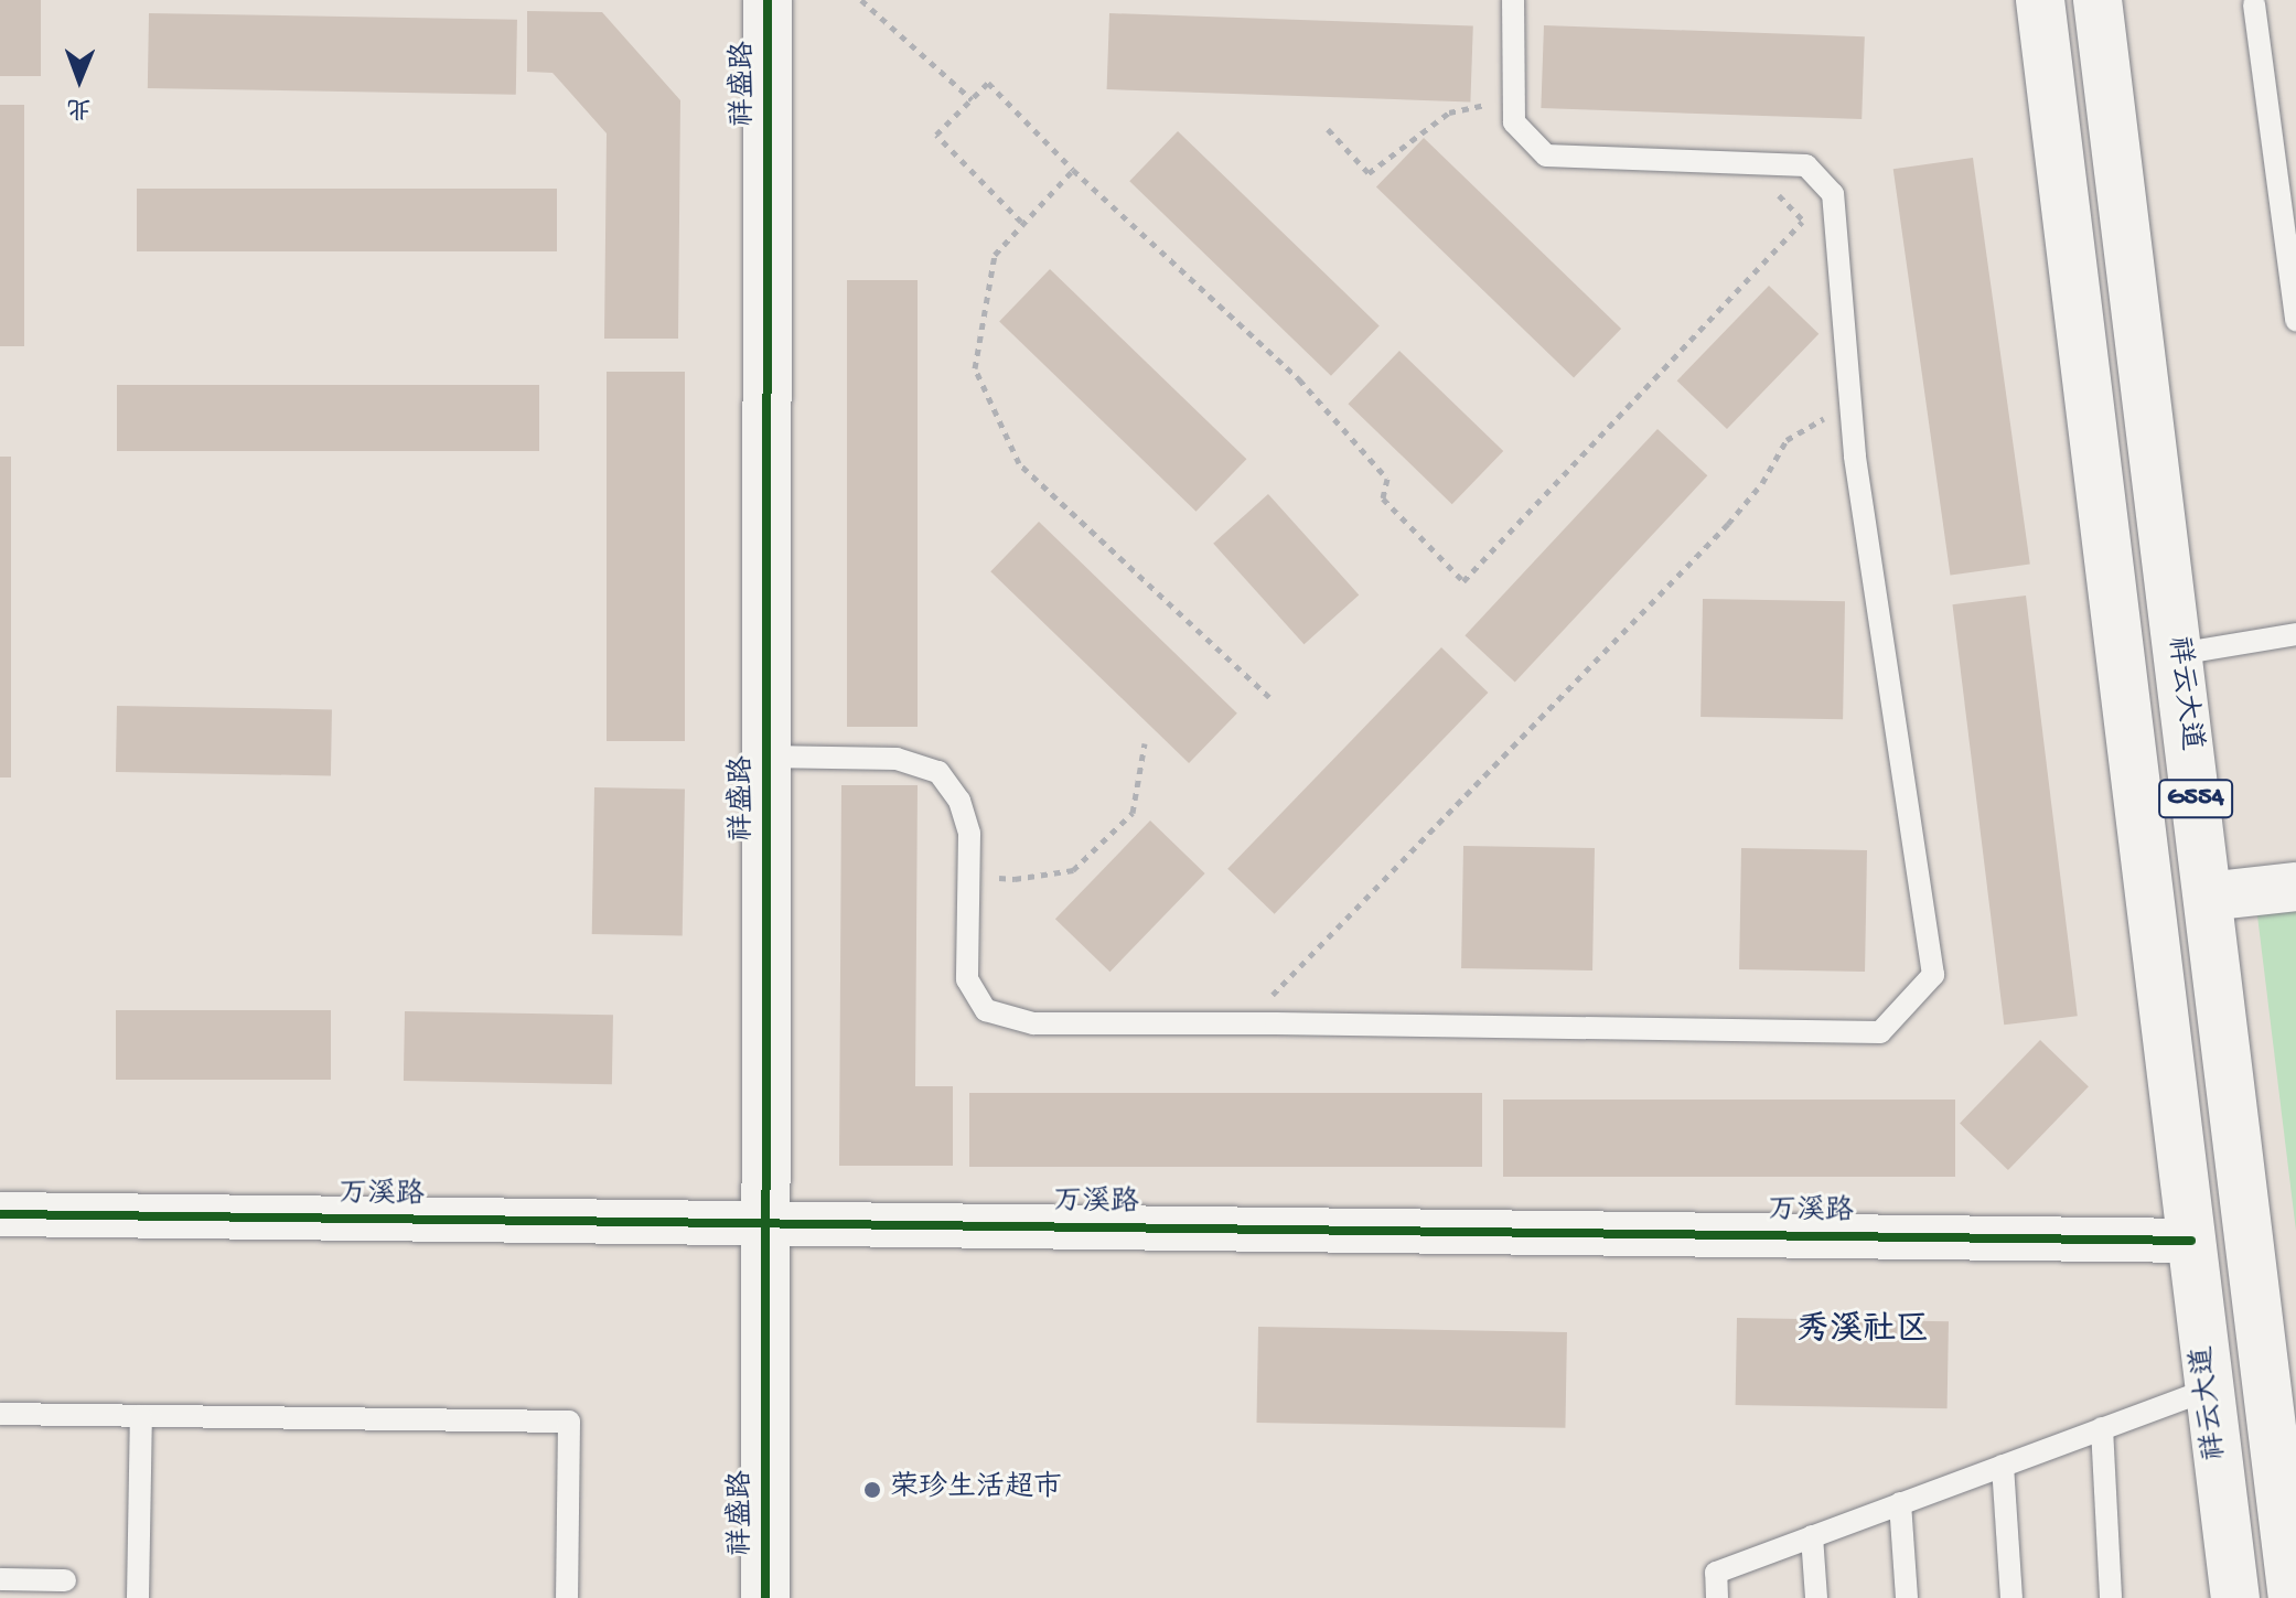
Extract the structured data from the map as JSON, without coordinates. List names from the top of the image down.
{
  "streets": {
    "main road": ["祥盛路", "祥云大道", "G554"],
    "street": ["万溪路"]
  },
  "crossings": [
    ["祥盛路", "万溪路"],
    ["祥云大道", "万溪路"]
  ],
  "districts": ["秀溪社区"],
  "places": ["荣珍生活超市"],
  "north": "bottom"
}
